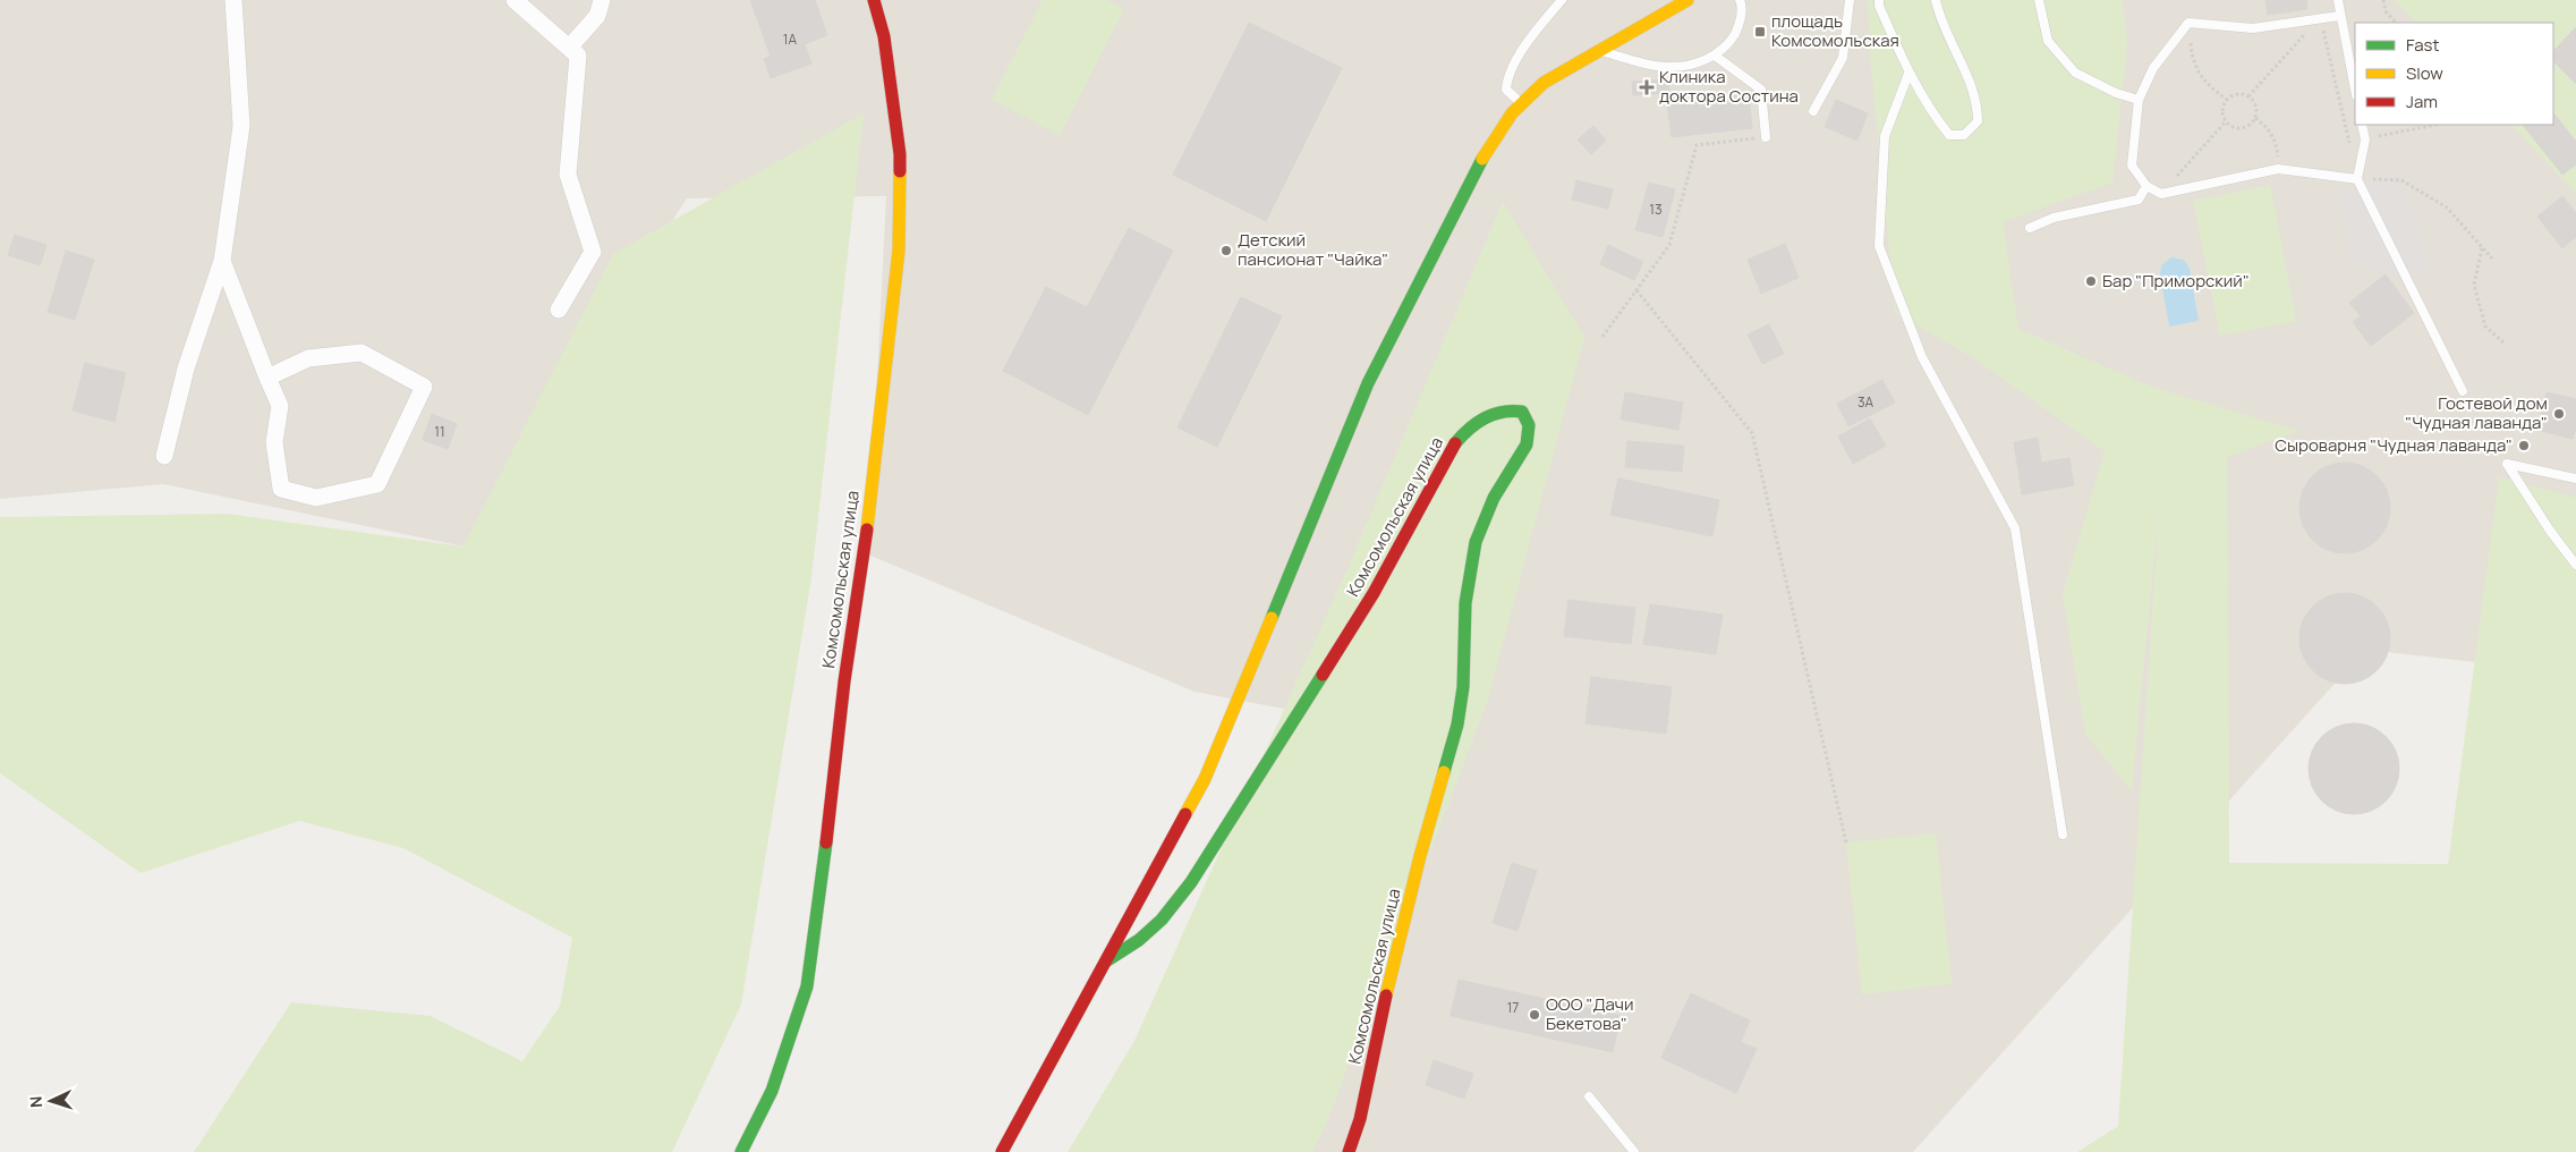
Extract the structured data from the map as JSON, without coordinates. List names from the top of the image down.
{
  "streets": {
    "main road": ["Комсомольская улица"]
  },
  "places": {
    "transit": ["площадь Комсомольская"],
    "health": ["Клиника доктора Состина"],
    "other": [
      "Детский пансионат \"Чайка\"",
      "Бар \"Приморский\"",
      "Гостевой дом \"Чудная лаванда\"",
      "Сыроварня \"Чудная лаванда\"",
      "ООО \"Дачи Бекетова\""
    ]
  },
  "house_numbers": [
    "1А",
    "13",
    "3А",
    "11",
    "17"
  ],
  "legend": ["Fast", "Slow", "Jam"],
  "north": "left"
}
